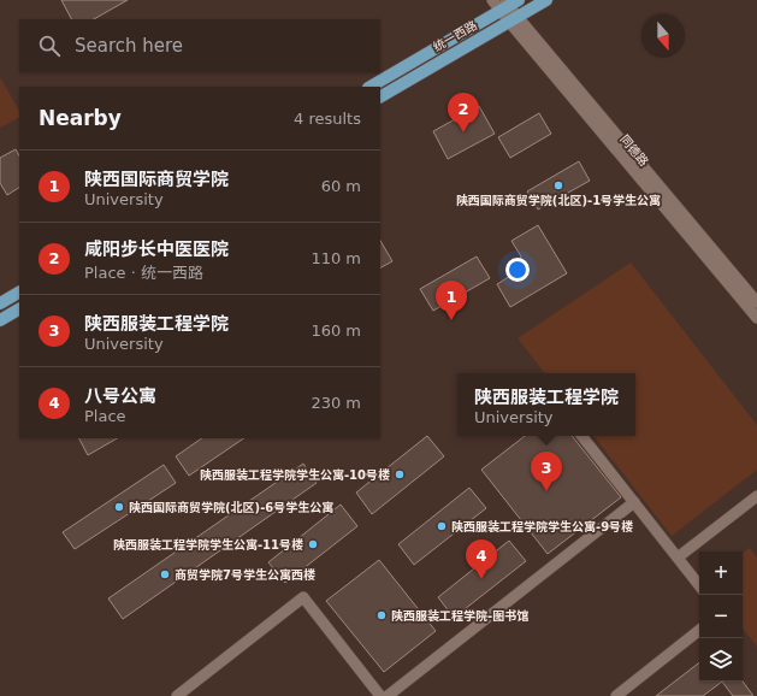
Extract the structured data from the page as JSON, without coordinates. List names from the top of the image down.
{
  "streets": {
    "main road": ["统一西路"],
    "street": ["同德路"]
  },
  "crossings": [
    ["统一西路", "同德路"]
  ],
  "places": [
    "陕西国际商贸学院(北区)-1号学生公寓",
    "陕西服装工程学院学生公寓-10号楼",
    "陕西国际商贸学院(北区)-6号学生公寓",
    "陕西服装工程学院学生公寓-9号楼",
    "陕西服装工程学院学生公寓-11号楼",
    "商贸学院7号学生公寓西楼",
    "陕西服装工程学院-图书馆"
  ],
  "north": "bottom",
  "page": {
    "search": "Search here",
    "heading": ["Nearby", "4 results"],
    "pins": [
      "2",
      "1",
      "3",
      "4"
    ],
    "list": [
      {
        "mark": "1",
        "name": "陕西国际商贸学院",
        "note": "University",
        "value": "60 m"
      },
      {
        "mark": "2",
        "name": "咸阳步长中医医院",
        "note": "Place · 统一西路",
        "value": "110 m"
      },
      {
        "mark": "3",
        "name": "陕西服装工程学院",
        "note": "University",
        "value": "160 m"
      },
      {
        "mark": "4",
        "name": "八号公寓",
        "note": "Place",
        "value": "230 m"
      }
    ],
    "popup": ["陕西服装工程学院", "University"],
    "map_buttons": ["+", "−"]
  }
}
